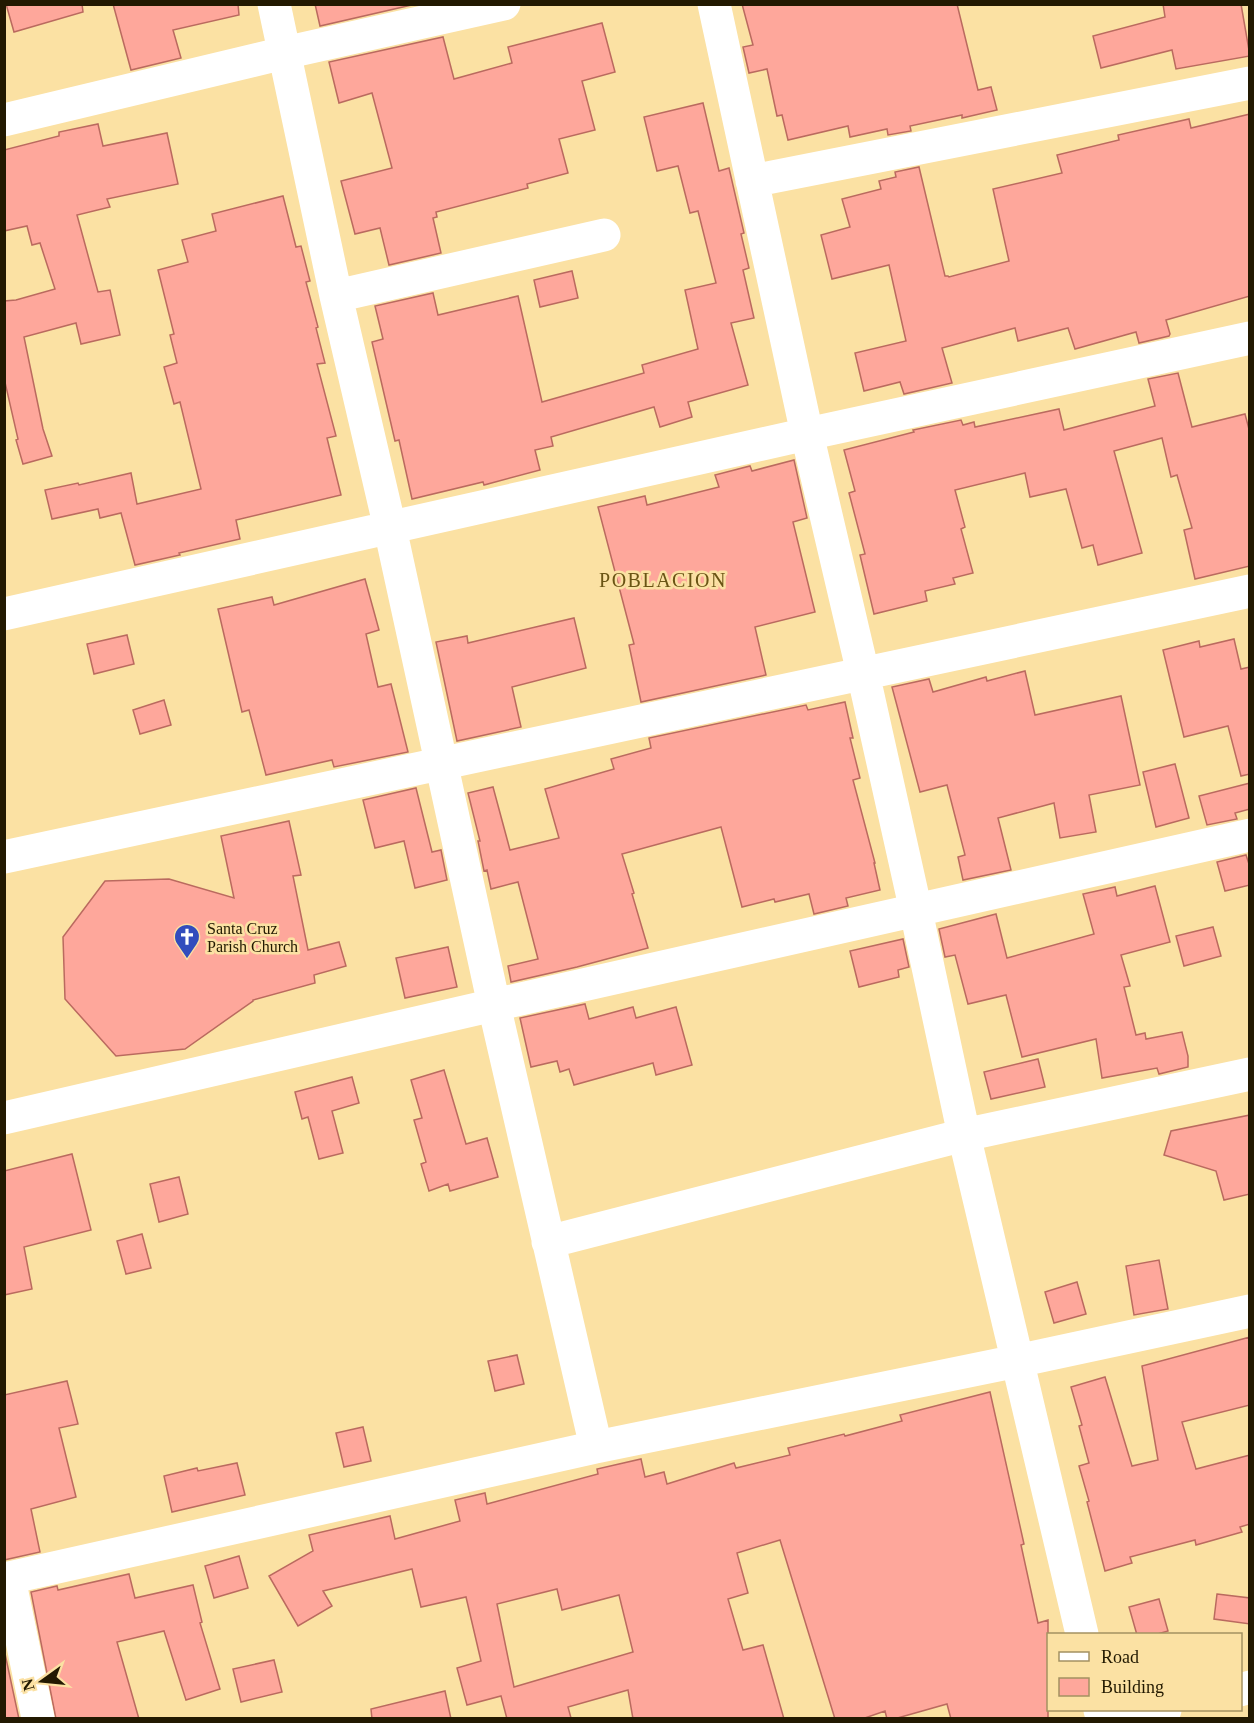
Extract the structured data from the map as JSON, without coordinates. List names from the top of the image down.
{
  "districts": ["POBLACION"],
  "places": {
    "church": ["Santa Cruz Parish Church"]
  },
  "legend": ["Road", "Building"],
  "north": "left"
}
